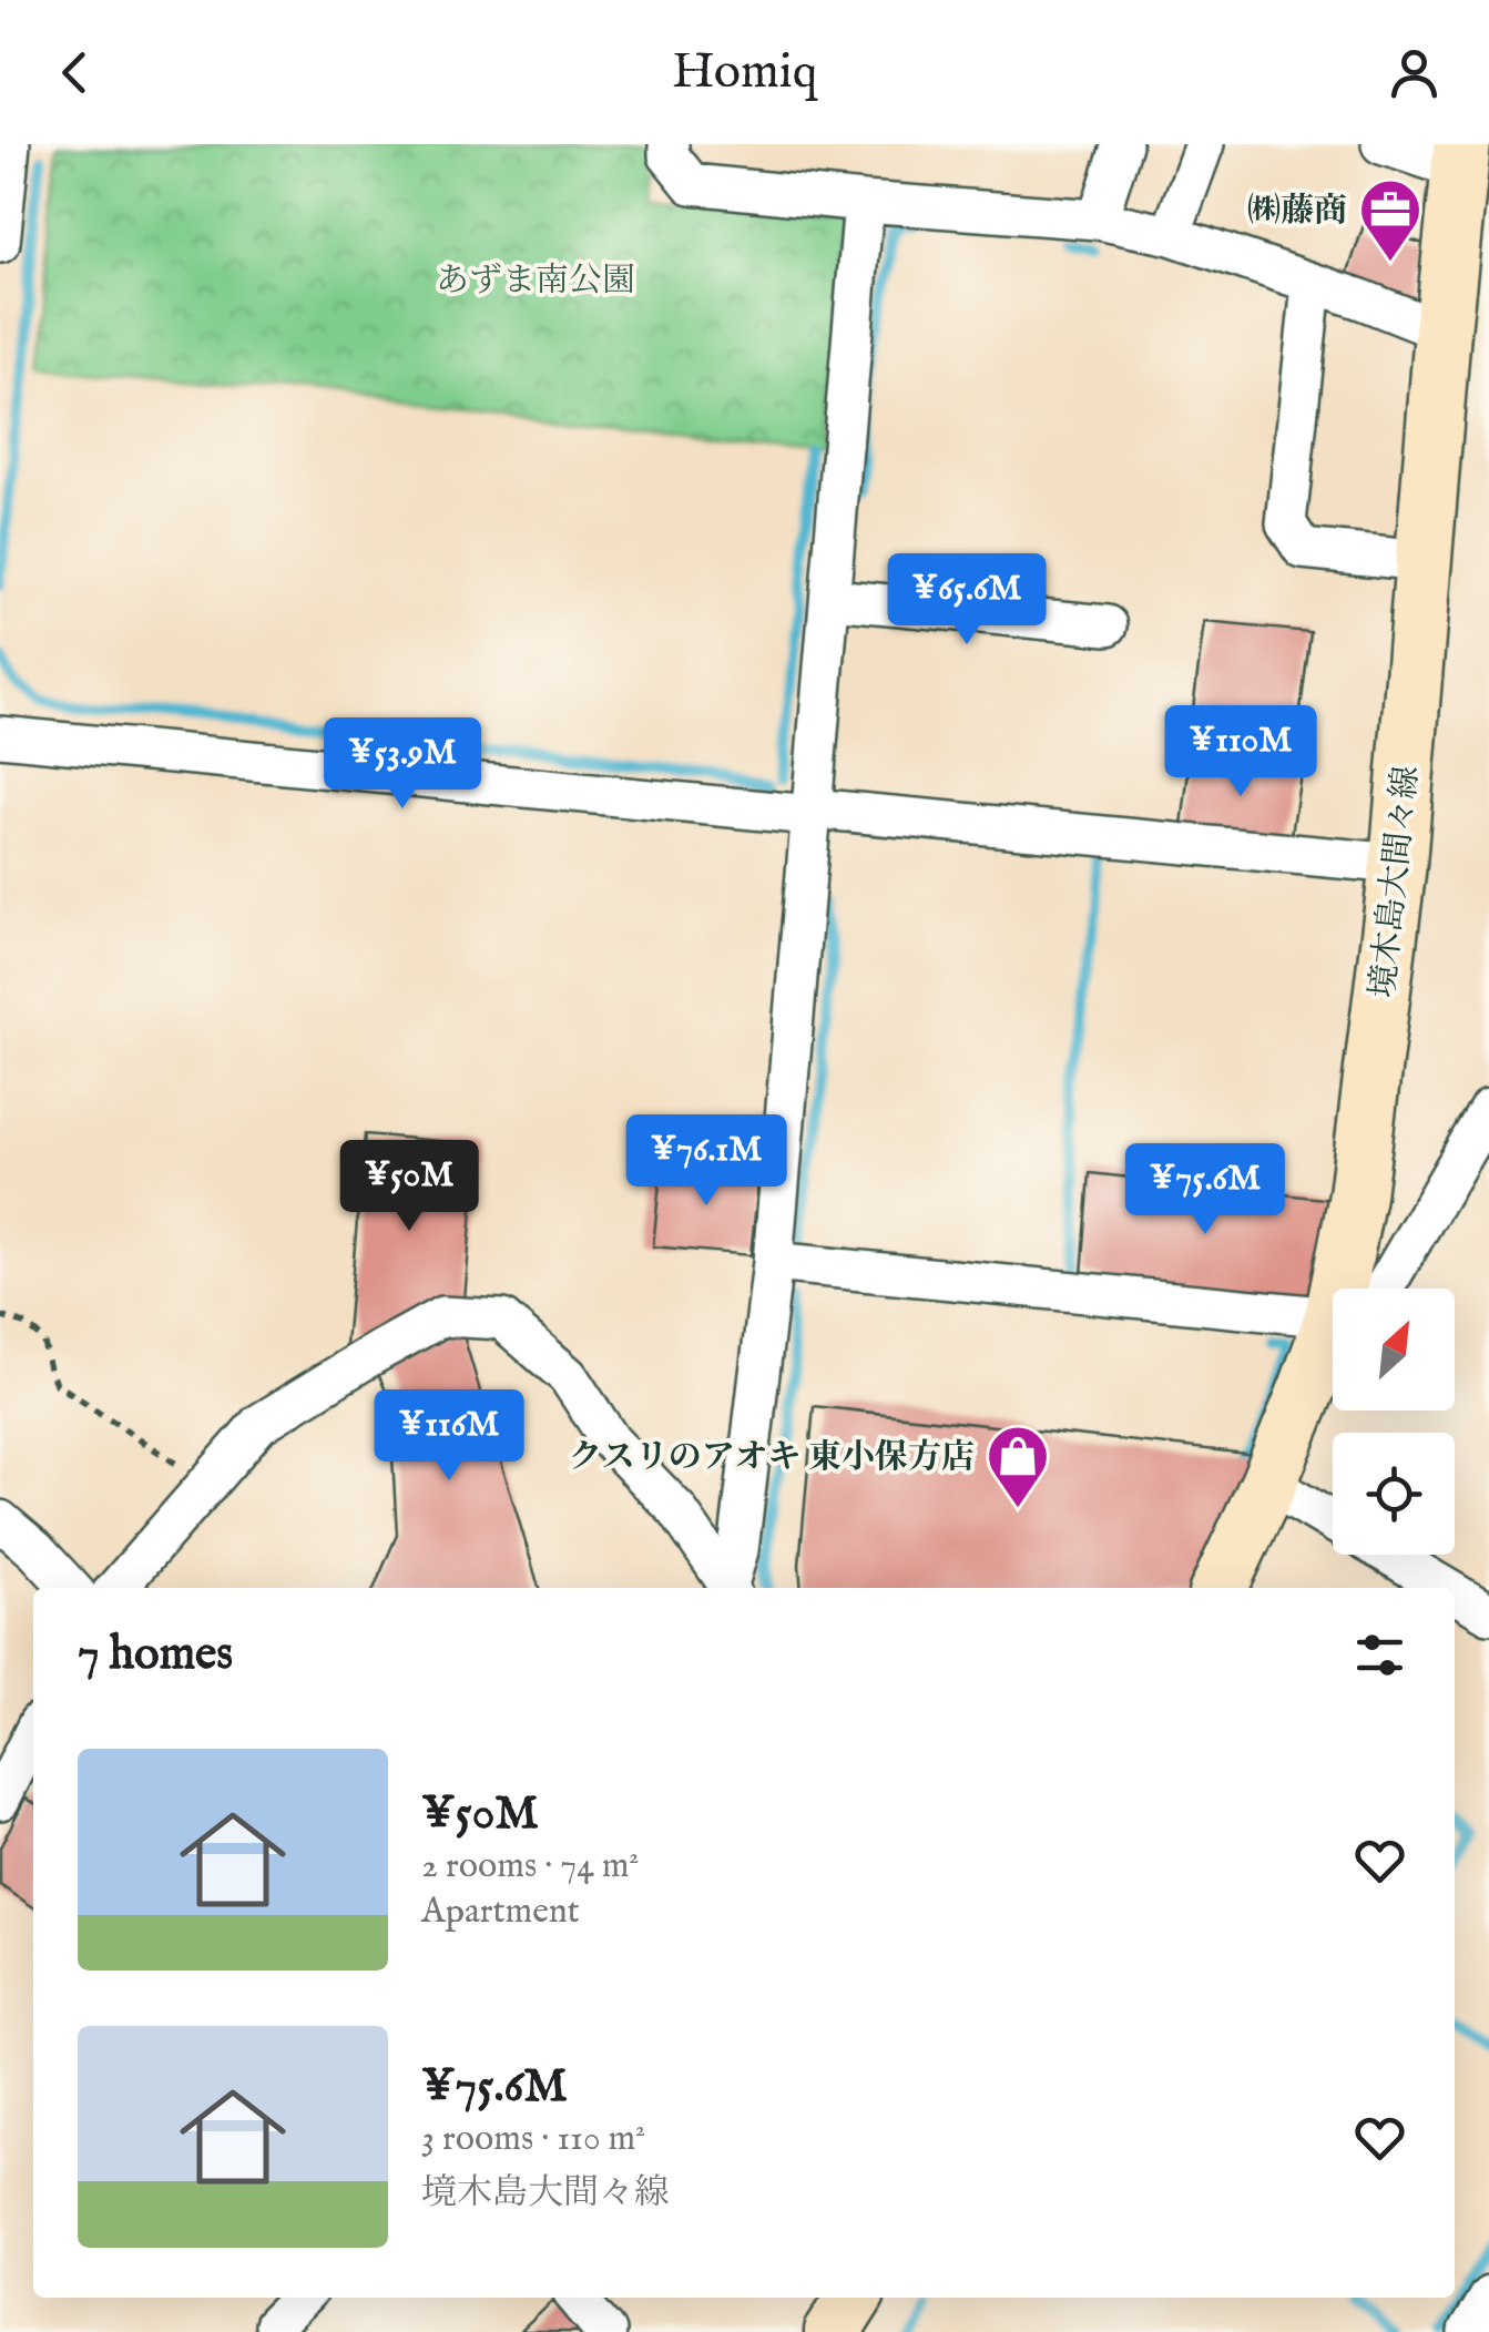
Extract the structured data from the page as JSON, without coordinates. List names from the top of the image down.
{
  "streets": {
    "main road": ["境木島大間々線"]
  },
  "parks": ["あずま南公園"],
  "places": {
    "office": ["㈱藤商"],
    "shop": ["クスリのアオキ 東小保方店"]
  },
  "north": "top right",
  "page": {
    "header": "Homiq",
    "price": [
      "¥65.6M",
      "¥110M",
      "¥53.9M",
      "¥76.1M",
      "¥50M",
      "¥75.6M",
      "¥116M"
    ],
    "heading": "7 homes",
    "list": [
      {
        "name": "¥50M",
        "note": "2 rooms · 74 m² · Apartment"
      },
      {
        "name": "¥75.6M",
        "note": "3 rooms · 110 m² · 境木島大間々線"
      }
    ]
  }
}
